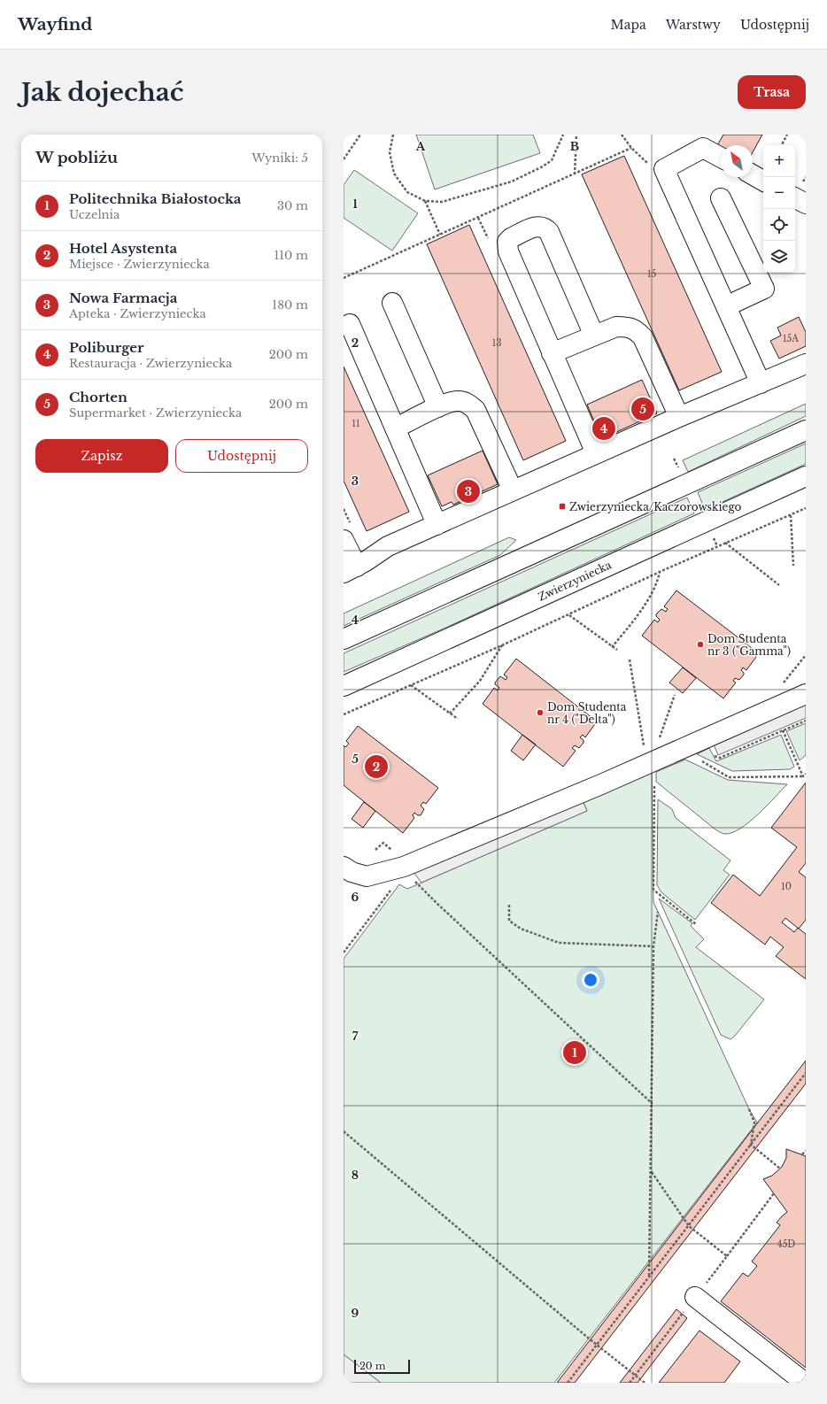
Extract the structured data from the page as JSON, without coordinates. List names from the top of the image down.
{
  "streets": {
    "street": ["Zwierzyniecka"]
  },
  "places": {
    "transit": ["Zwierzyniecka/Kaczorowskiego"],
    "other": ["Dom Studenta nr 3 (\"Gamma\")", "Dom Studenta nr 4 (\"Delta\")"]
  },
  "house_numbers": [
    "15",
    "15A",
    "13",
    "11",
    "10",
    "45D"
  ],
  "scale_bar": "20 m",
  "north": "top left",
  "page": {
    "header": "Wayfind",
    "nav": ["Mapa", "Warstwy", "Udostępnij"],
    "buttons": [
      "Trasa",
      ["Zapisz", "Udostępnij"]
    ],
    "title": "Jak dojechać",
    "heading": ["W pobliżu", "Wyniki: 5"],
    "map_buttons": ["+", "−"],
    "list": [
      {
        "mark": "1",
        "name": "Politechnika Białostocka",
        "note": "Uczelnia",
        "value": "30 m"
      },
      {
        "mark": "2",
        "name": "Hotel Asystenta",
        "note": "Miejsce · Zwierzyniecka",
        "value": "110 m"
      },
      {
        "mark": "3",
        "name": "Nowa Farmacja",
        "note": "Apteka · Zwierzyniecka",
        "value": "180 m"
      },
      {
        "mark": "4",
        "name": "Poliburger",
        "note": "Restauracja · Zwierzyniecka",
        "value": "200 m"
      },
      {
        "mark": "5",
        "name": "Chorten",
        "note": "Supermarket · Zwierzyniecka",
        "value": "200 m"
      }
    ],
    "pins": [
      "5",
      "4",
      "3",
      "2",
      "1"
    ],
    "scale": "20 m"
  },
  "grid": {
    "columns": ["A", "B"],
    "rows": [
      "1",
      "2",
      "3",
      "4",
      "5",
      "6",
      "7",
      "8",
      "9"
    ]
  }
}
